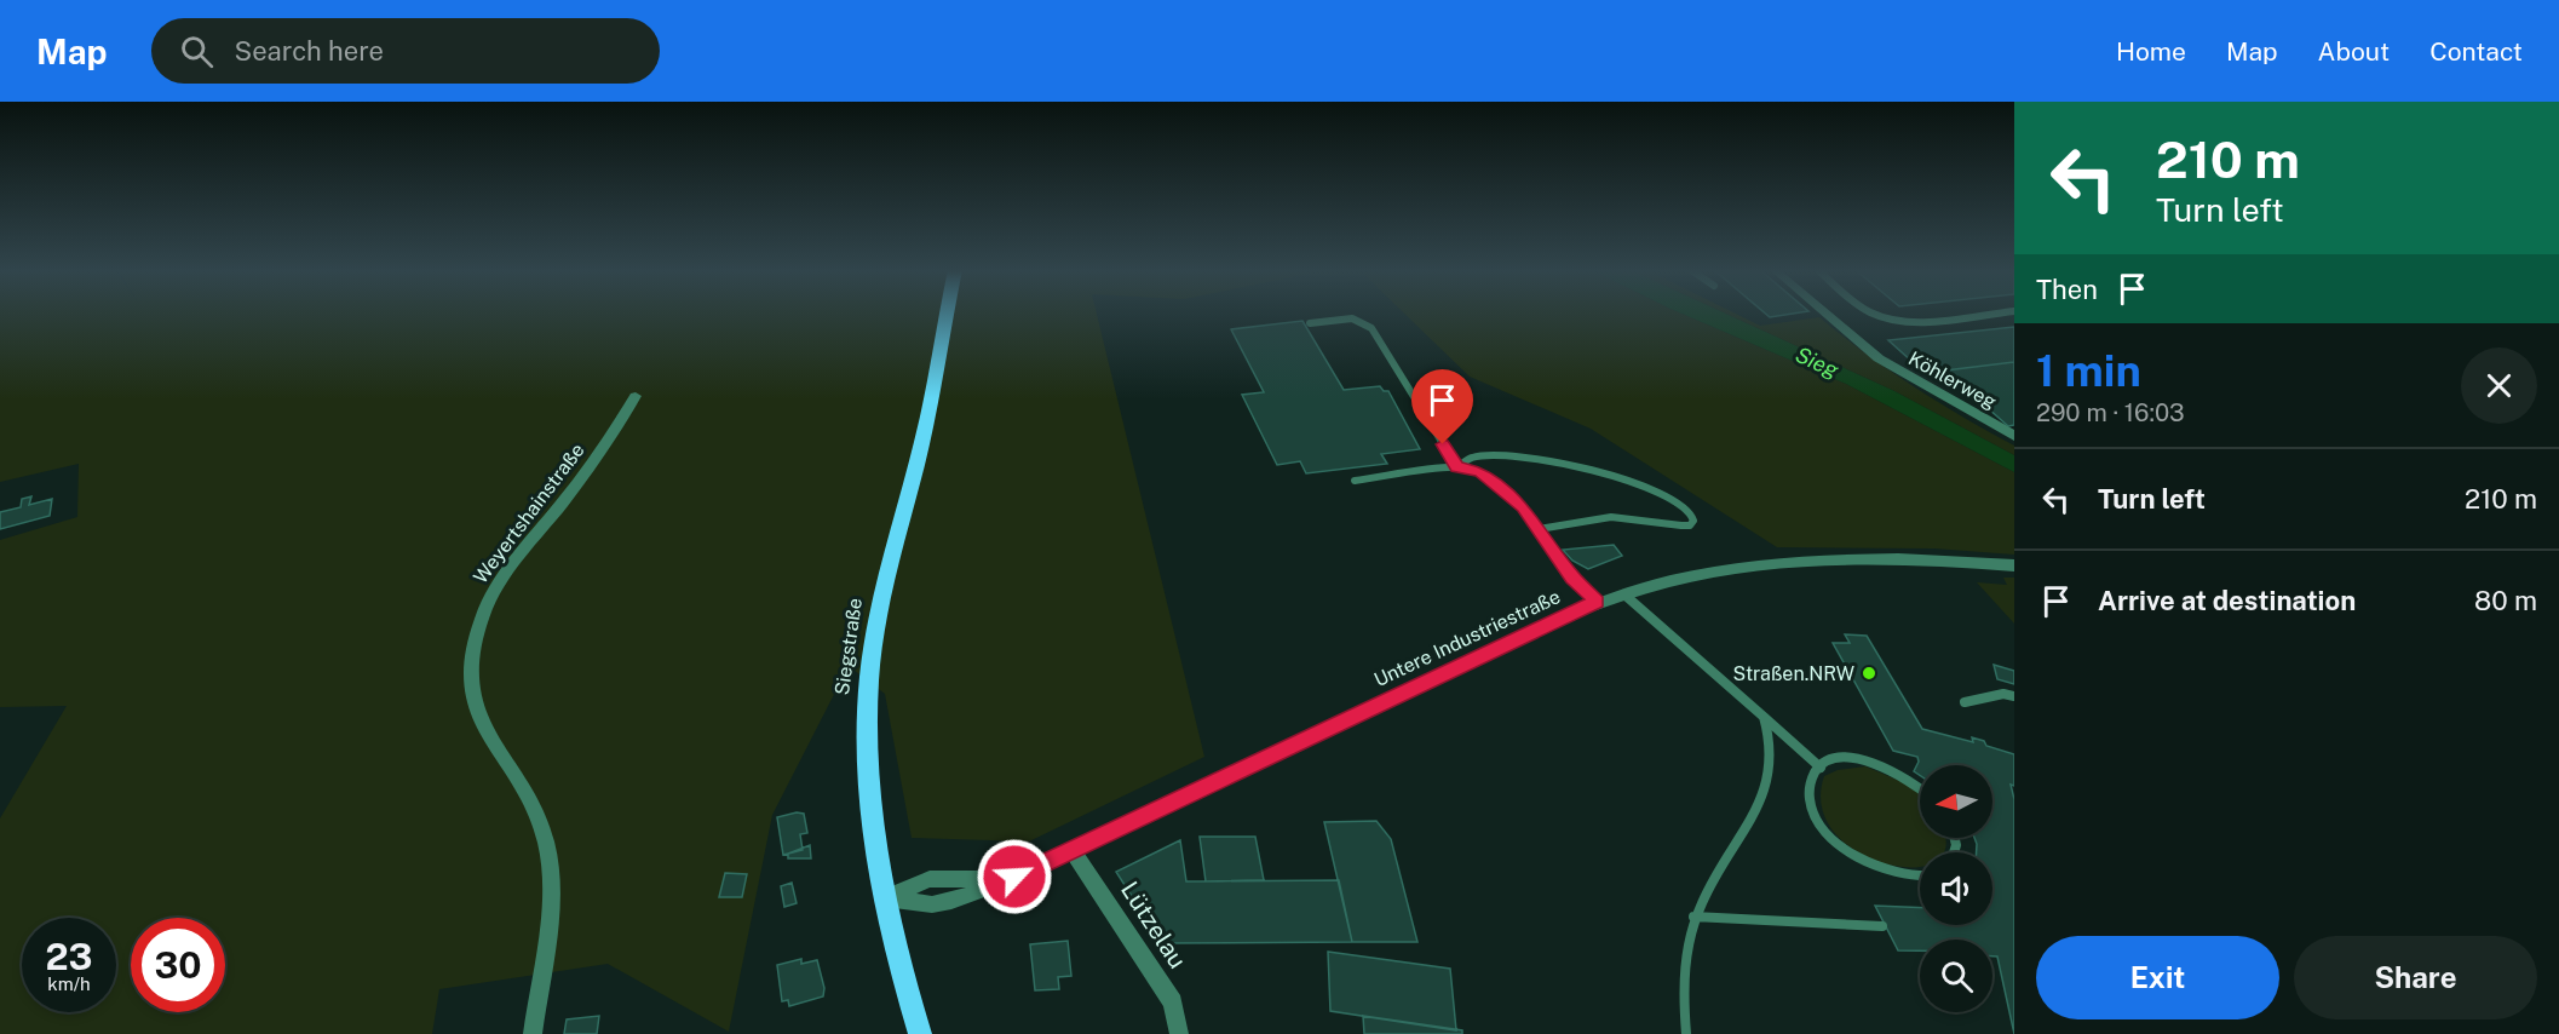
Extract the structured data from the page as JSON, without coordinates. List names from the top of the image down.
{
  "streets": {
    "main road": ["Siegstraße"],
    "street": [
      "Köhlerweg",
      "Weyertshainstraße",
      "Untere Industriestraße",
      "Lützelau"
    ]
  },
  "crossings": [
    ["Untere Industriestraße", "Siegstraße"],
    ["Untere Industriestraße", "Lützelau"]
  ],
  "water": ["Sieg"],
  "places": ["Straßen.NRW"],
  "north": "left",
  "page": {
    "header": "Map",
    "search": "Search here",
    "nav": [
      "Home",
      "Map",
      "About",
      "Contact"
    ],
    "turn": ["210 m", "Turn left"],
    "then": "Then",
    "heading": ["1 min", "290 m · 16:03"],
    "list": [
      {
        "name": "Turn left",
        "value": "210 m"
      },
      {
        "name": "Arrive at destination",
        "value": "80 m"
      }
    ],
    "speed": "23 km/h",
    "limit": "30",
    "buttons": ["Exit", "Share"]
  }
}
